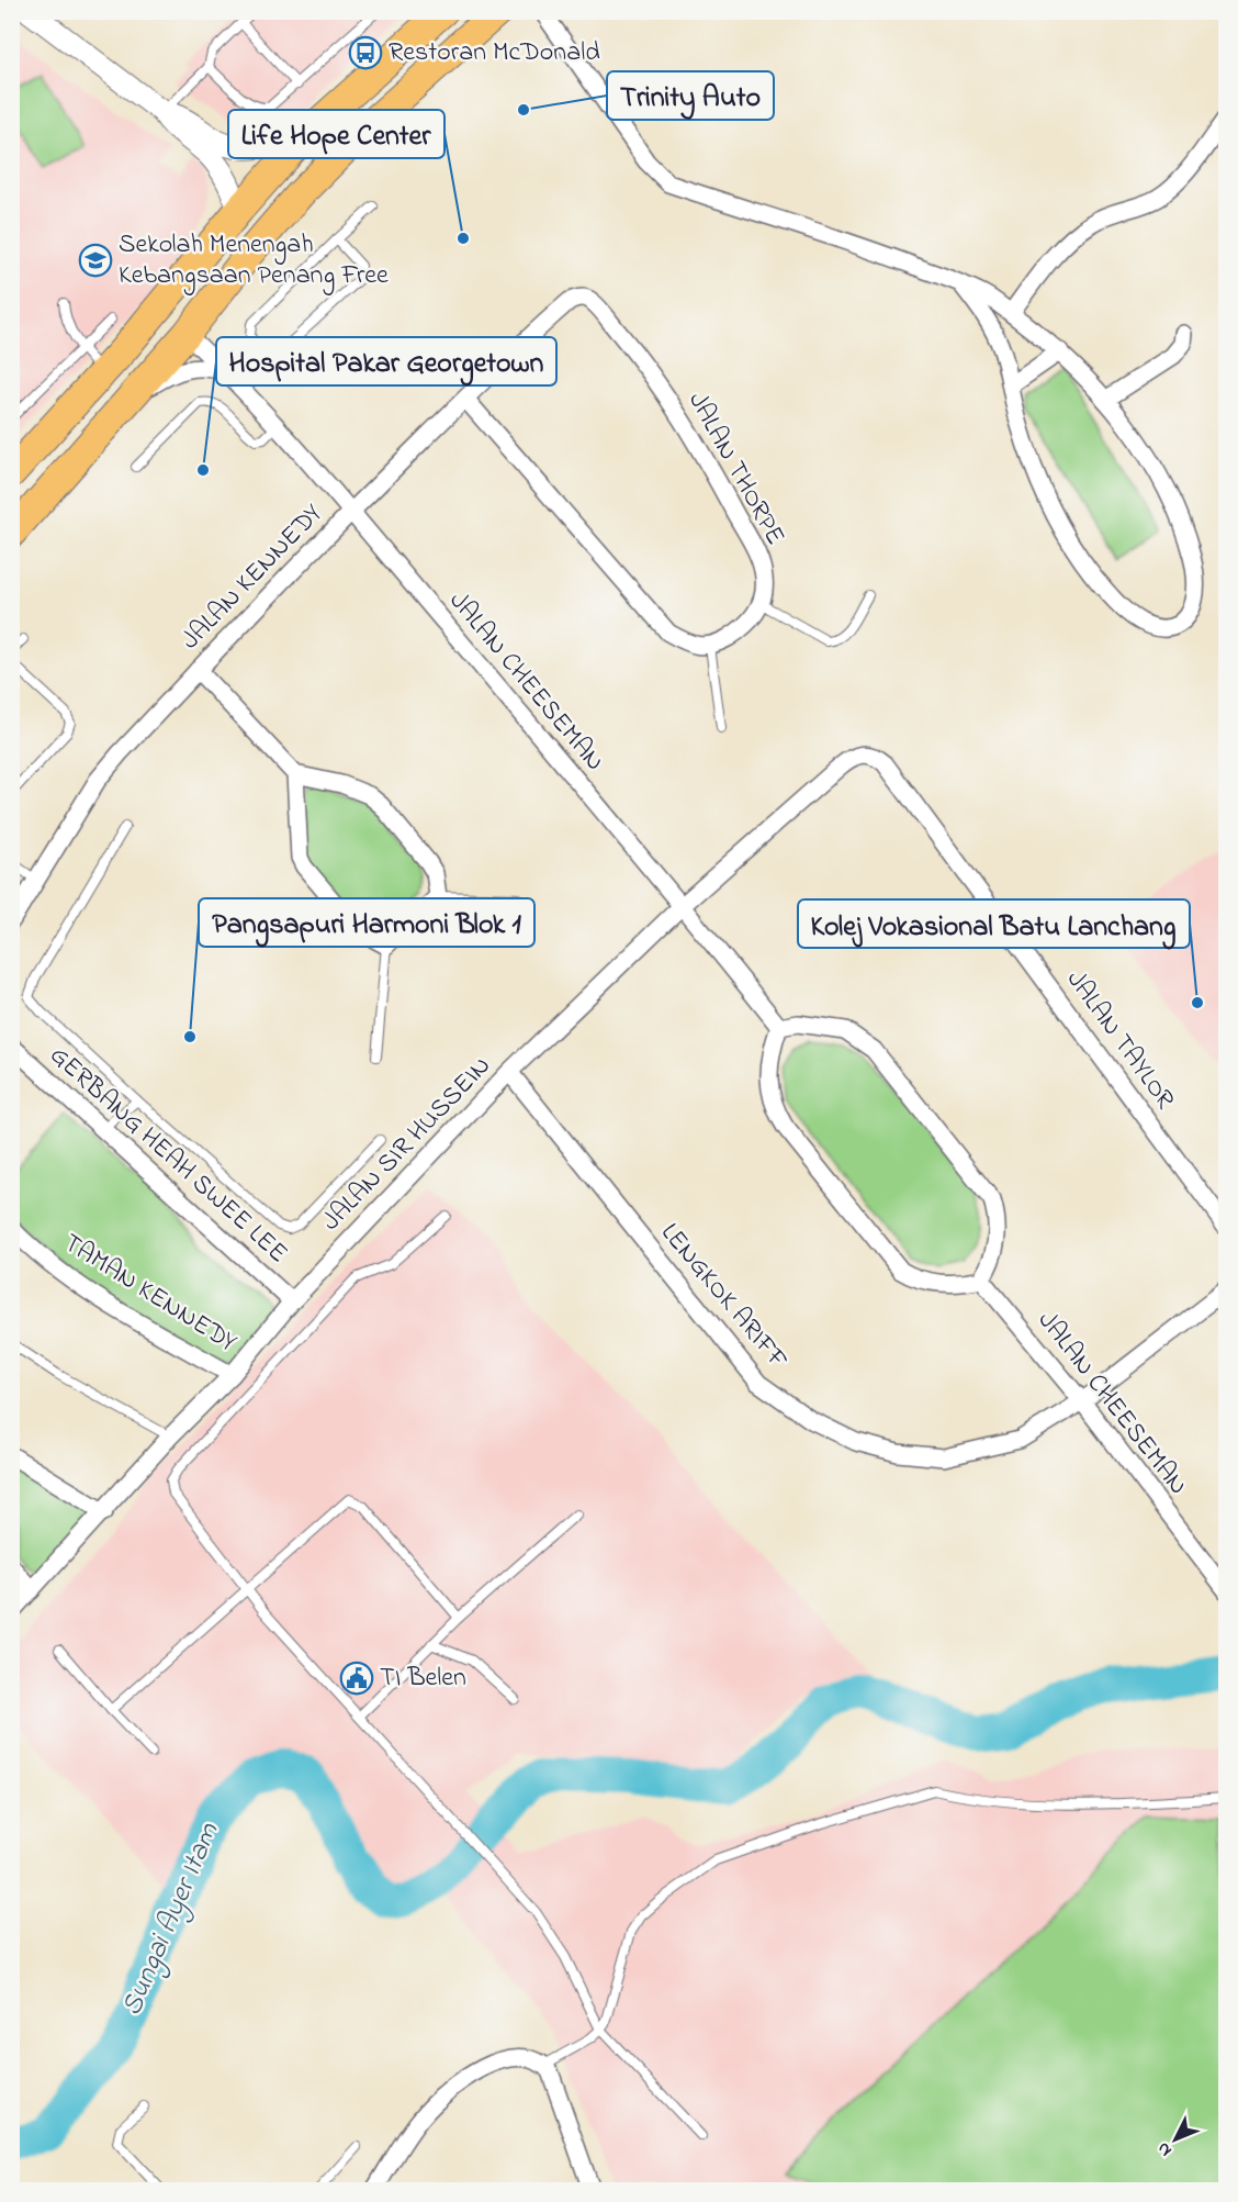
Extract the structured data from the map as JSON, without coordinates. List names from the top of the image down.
{
  "streets": {
    "street": [
      "JALAN THORPE",
      "JALAN KENNEDY",
      "JALAN CHEESEMAN",
      "JALAN TAYLOR",
      "JALAN SIR HUSSEIN",
      "GERBANG HEAH SWEE LEE",
      "TAMAN KENNEDY",
      "LENGKOK ARIFF"
    ]
  },
  "crossings": [
    ["JALAN THORPE", "JALAN KENNEDY"],
    ["JALAN KENNEDY", "JALAN CHEESEMAN"],
    ["JALAN CHEESEMAN", "JALAN SIR HUSSEIN"],
    ["JALAN CHEESEMAN", "LENGKOK ARIFF"],
    ["JALAN TAYLOR", "JALAN SIR HUSSEIN"],
    ["JALAN SIR HUSSEIN", "GERBANG HEAH SWEE LEE"],
    ["JALAN SIR HUSSEIN", "TAMAN KENNEDY"],
    ["JALAN SIR HUSSEIN", "LENGKOK ARIFF"]
  ],
  "water": ["Sungai Ayer Itam"],
  "places": {
    "bus stop": ["Restoran McDonald"],
    "other": [
      "Trinity Auto",
      "Life Hope Center",
      "Hospital Pakar Georgetown",
      "Kolej Vokasional Batu Lanchang",
      "Pangsapuri Harmoni Blok 1"
    ],
    "school or university": ["Sekolah Menengah Kebangsaan Penang Free"],
    "public building": ["TI Belen"]
  },
  "north": "bottom left"
}
